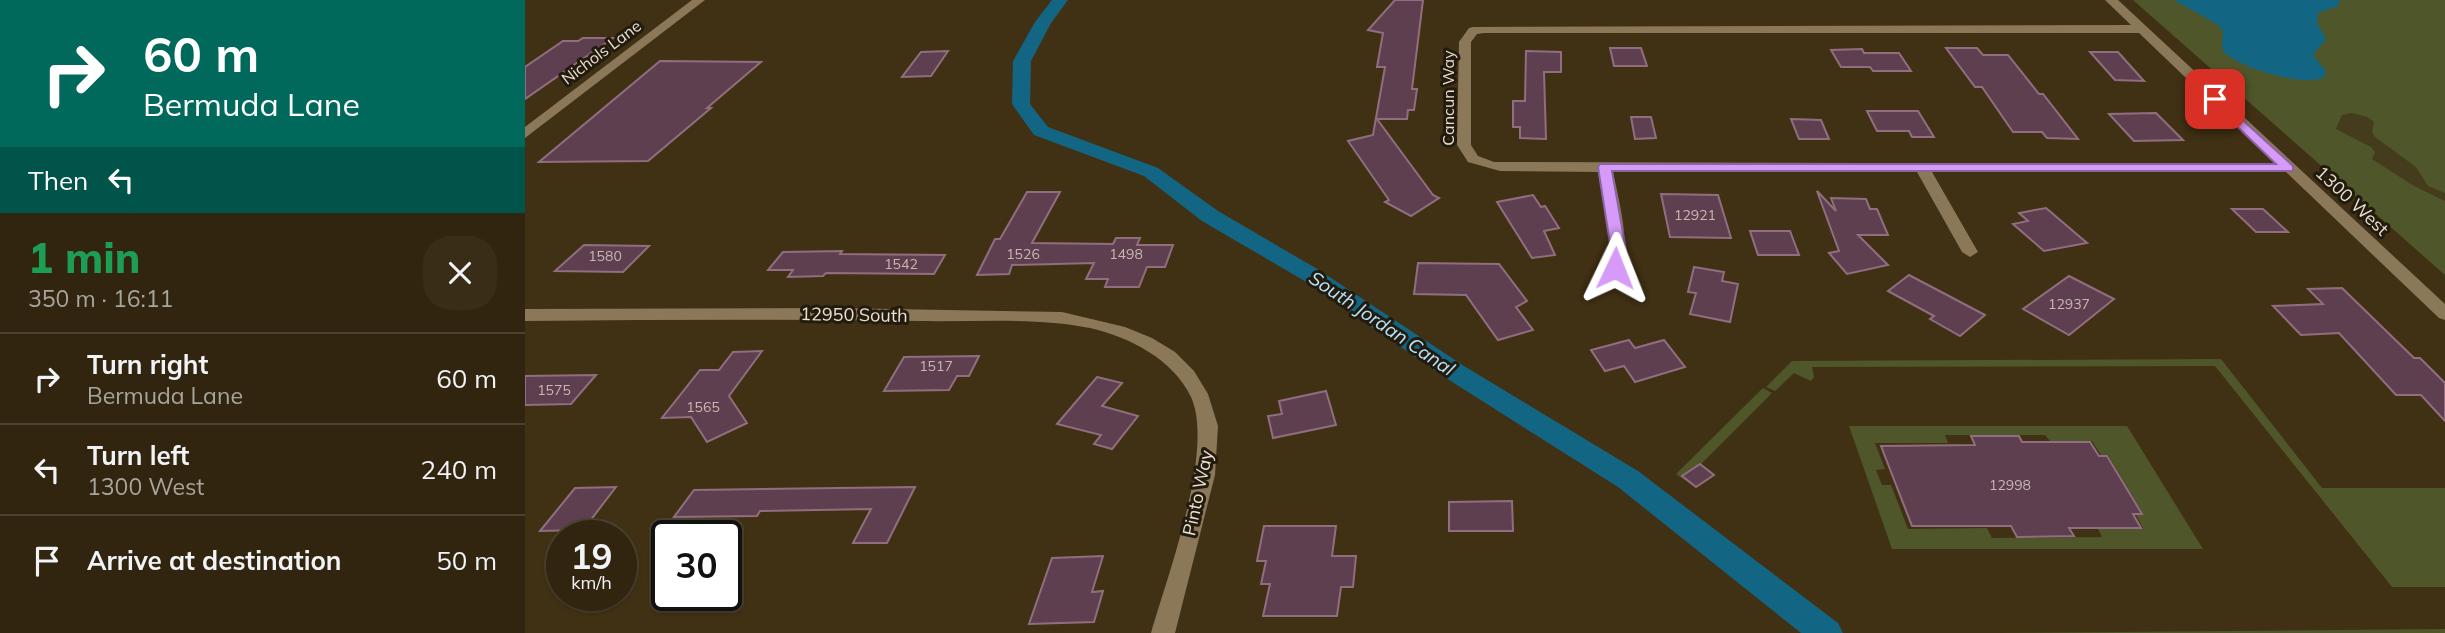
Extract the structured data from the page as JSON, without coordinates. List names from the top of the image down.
{
  "streets": {
    "street": [
      "Nichols Lane",
      "Cancun Way",
      "1300 West",
      "12950 South",
      "Pinto Way"
    ]
  },
  "crossings": [
    ["Cancun Way", "1300 West"],
    ["12950 South", "Pinto Way"]
  ],
  "water": ["South Jordan Canal"],
  "house_numbers": [
    "12921",
    "1526",
    "1498",
    "1580",
    "1542",
    "12937",
    "1517",
    "1575",
    "1565",
    "12998"
  ],
  "page": {
    "turn": ["60 m", "Bermuda Lane"],
    "then": "Then",
    "heading": ["1 min", "350 m · 16:11"],
    "list": [
      {
        "name": "Turn right",
        "note": "Bermuda Lane",
        "value": "60 m"
      },
      {
        "name": "Turn left",
        "note": "1300 West",
        "value": "240 m"
      },
      {
        "name": "Arrive at destination",
        "value": "50 m"
      }
    ],
    "speed": "19 km/h",
    "limit": "30"
  }
}
